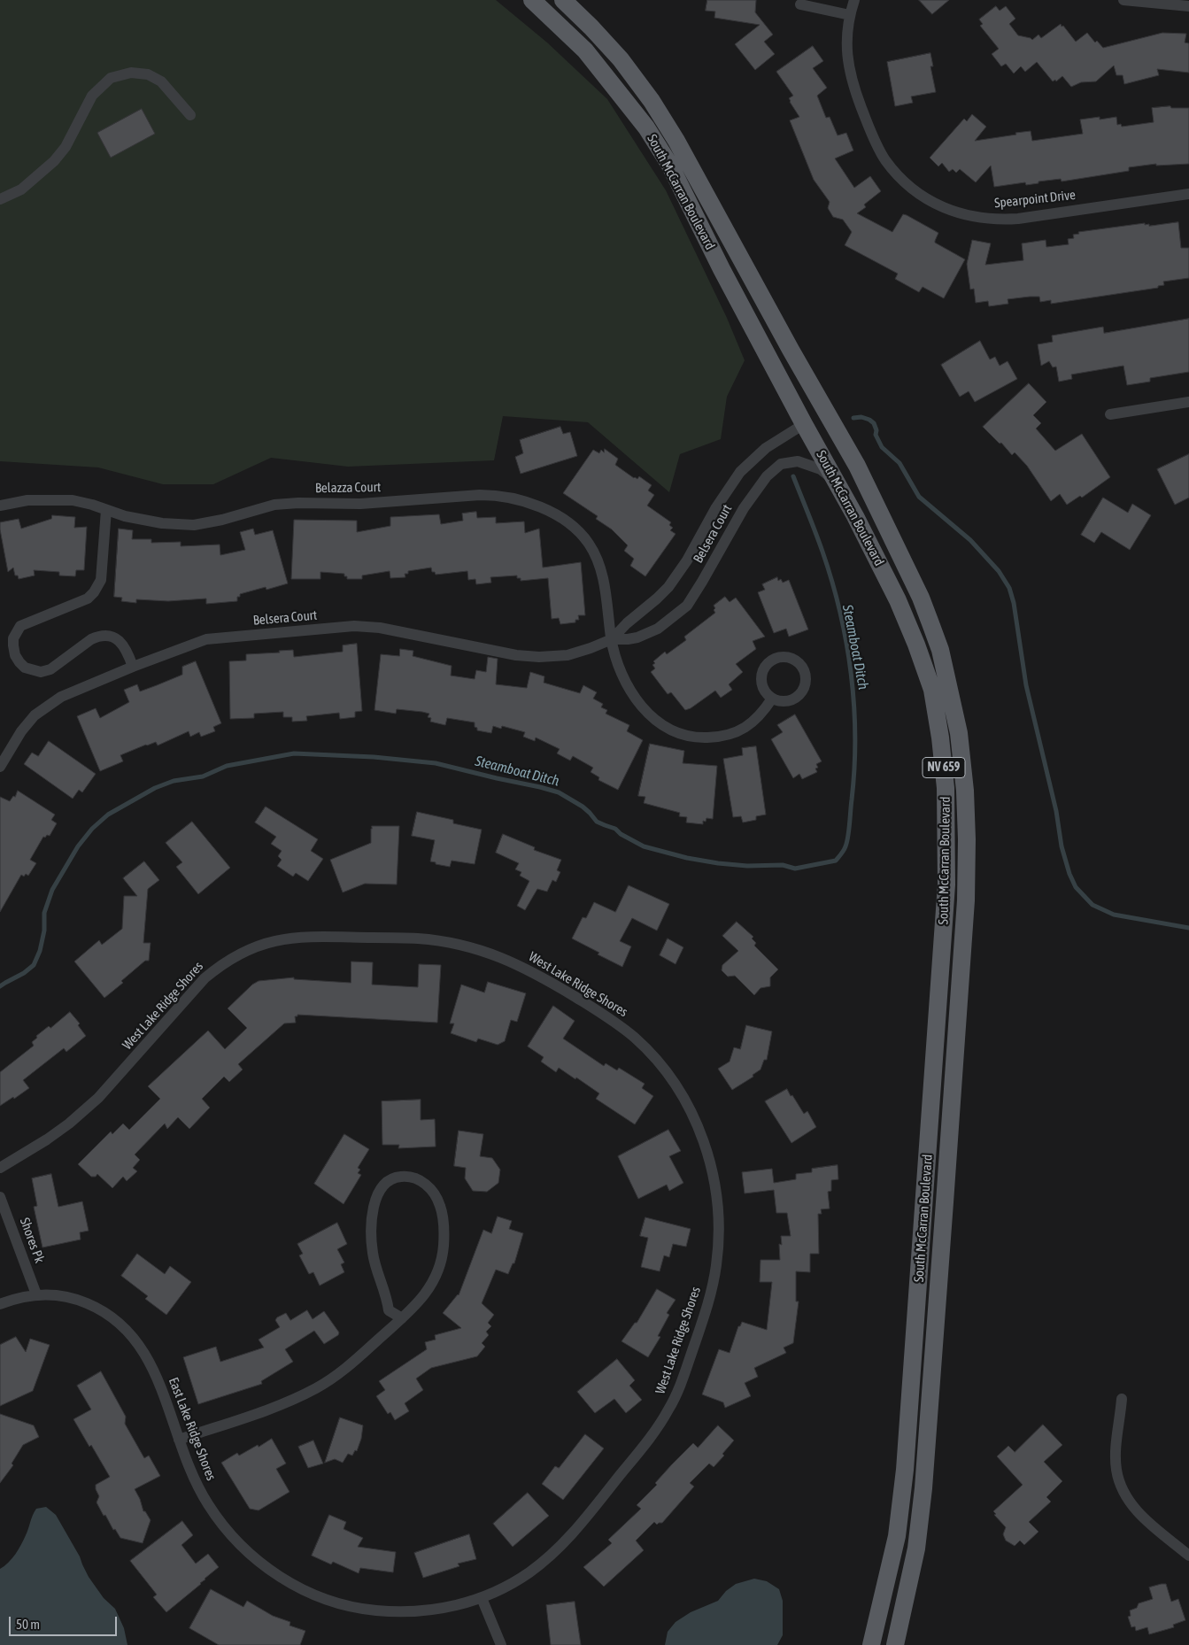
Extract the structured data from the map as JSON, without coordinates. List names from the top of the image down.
{
  "streets": {
    "main road": ["South McCarran Boulevard", "NV 659"],
    "street": [
      "Spearpoint Drive",
      "Belazza Court",
      "Belsera Court",
      "West Lake Ridge Shores",
      "Shores Pk",
      "East Lake Ridge Shores"
    ]
  },
  "crossings": [
    ["South McCarran Boulevard", "Belsera Court"],
    ["Belazza Court", "Belsera Court"],
    ["West Lake Ridge Shores", "East Lake Ridge Shores"],
    ["Shores Pk", "East Lake Ridge Shores"]
  ],
  "water": ["Steamboat Ditch"],
  "scale_bar": "50 m"
}
